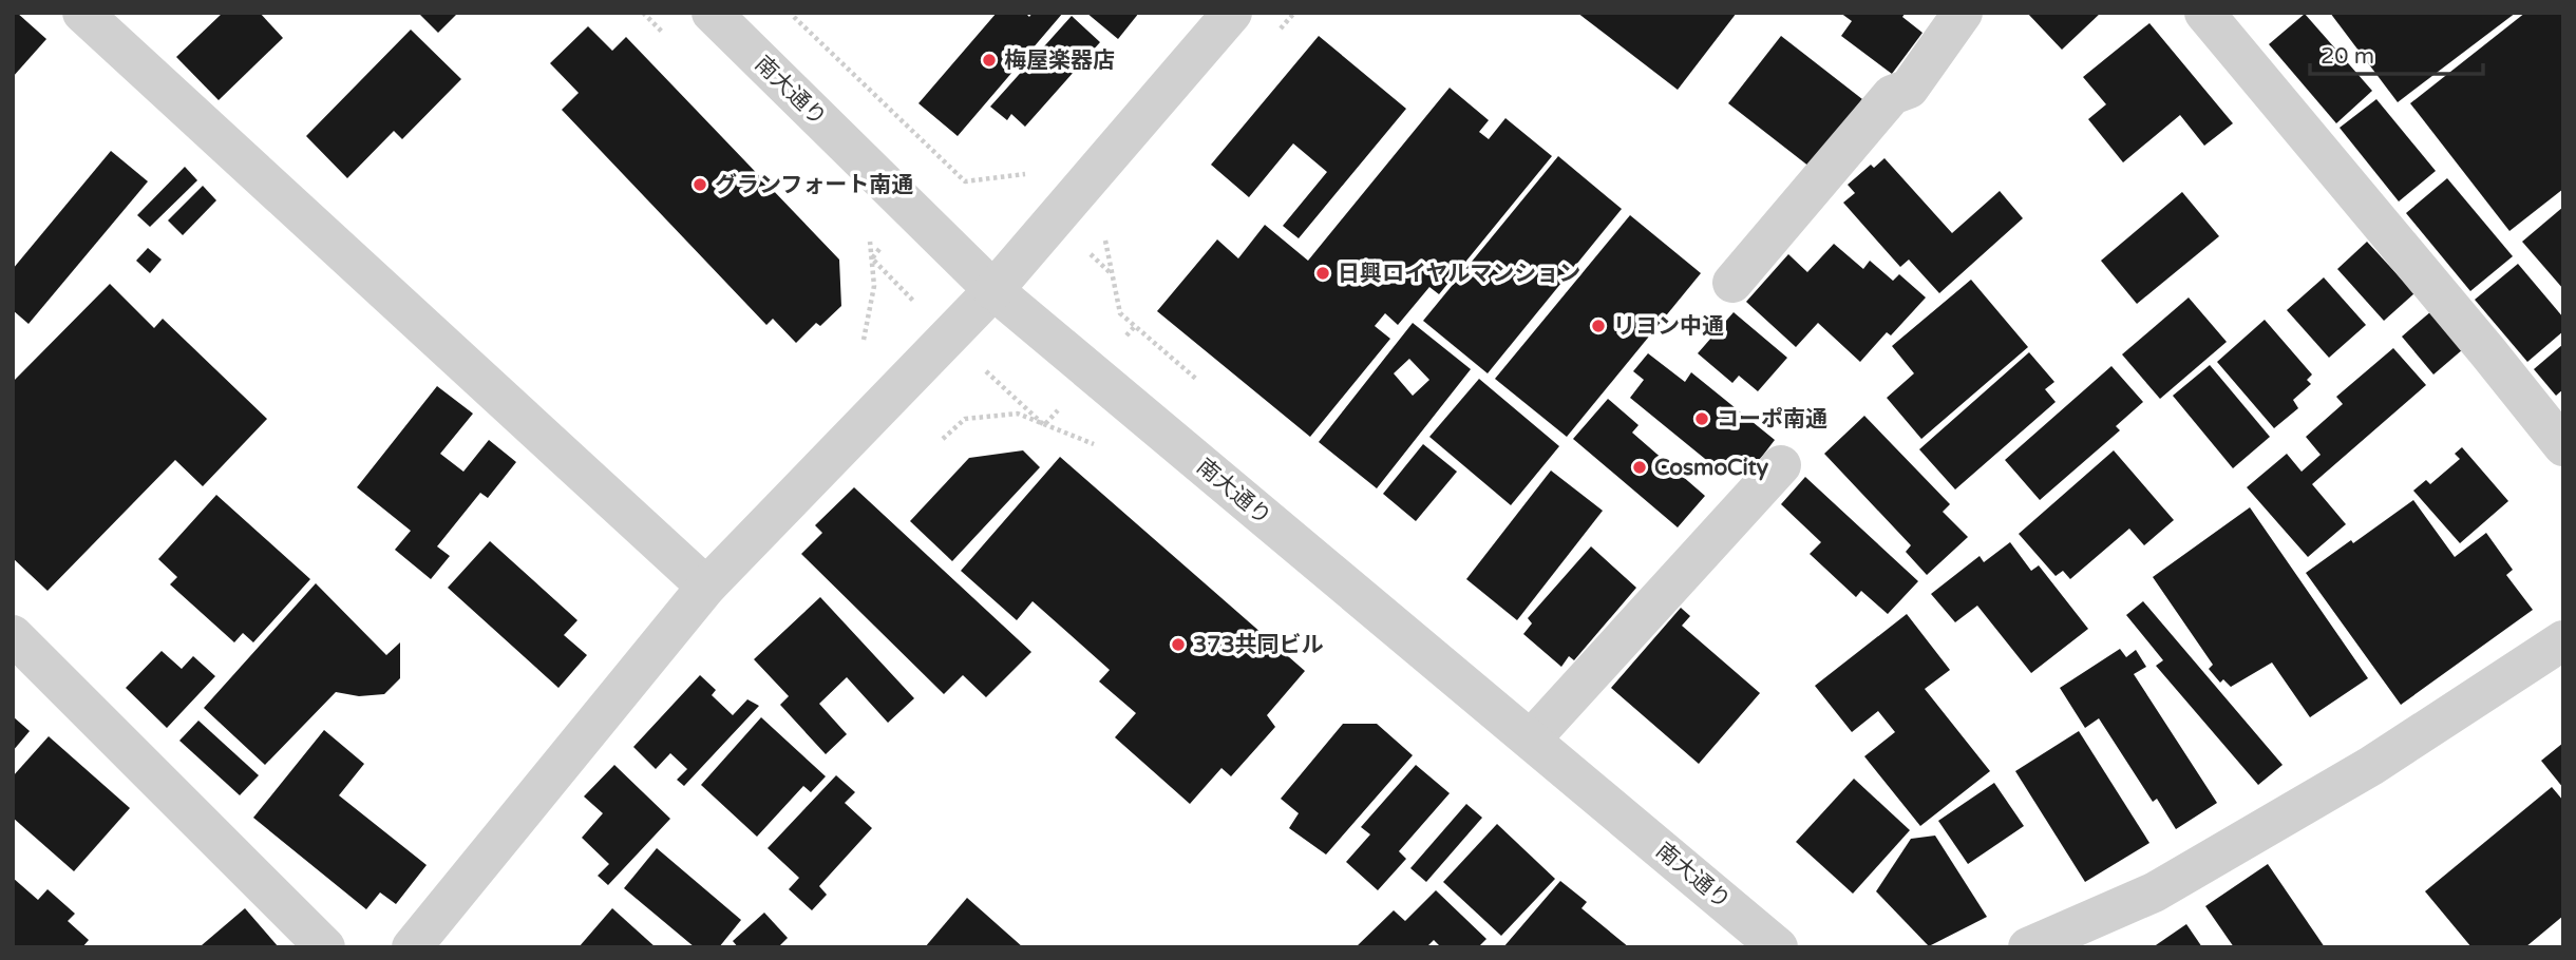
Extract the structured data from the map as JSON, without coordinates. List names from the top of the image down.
{
  "streets": {
    "street": ["南大通り"]
  },
  "places": [
    "梅屋楽器店",
    "グランフォート南通",
    "日興ロイヤルマンション",
    "リヨン中通",
    "コーポ南通",
    "CosmoCity",
    "373共同ビル"
  ],
  "scale_bar": "20 m"
}
